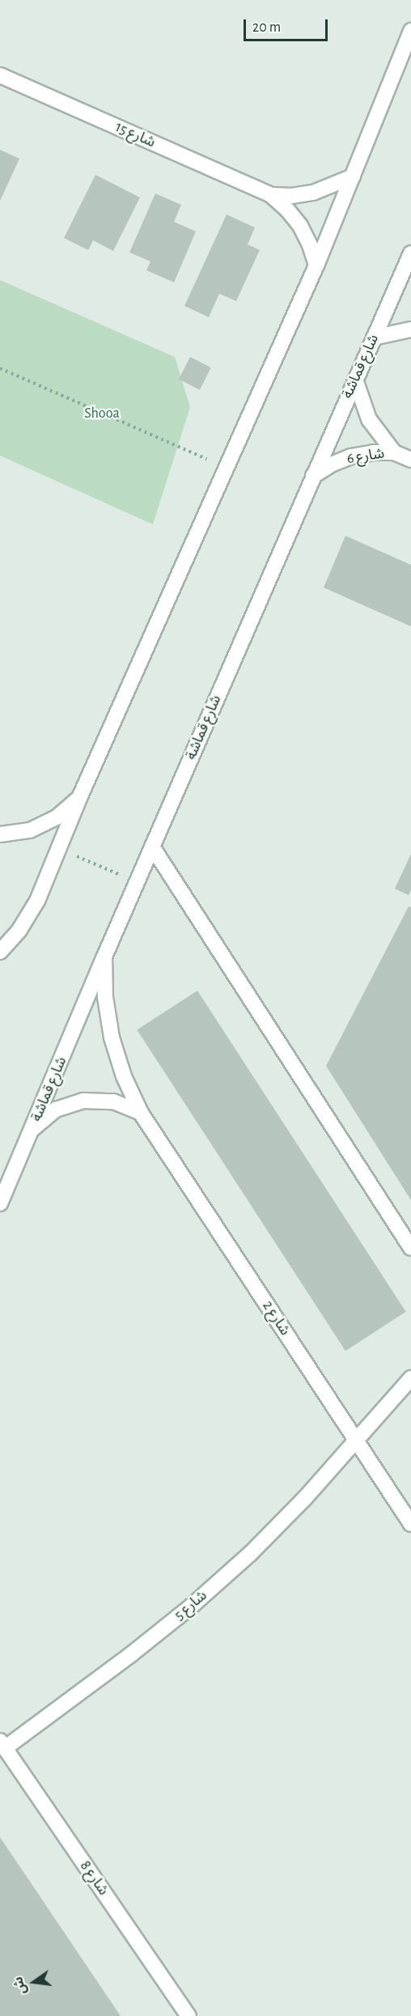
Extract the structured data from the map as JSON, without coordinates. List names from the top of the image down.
{
  "streets": {
    "street": [
      "شارع 15",
      "شارع قماشة",
      "شارع 6",
      "شارع 2",
      "شارع 5",
      "شارع 8"
    ]
  },
  "crossings": [
    ["شارع قماشة", "شارع 6"],
    ["شارع قماشة", "شارع 2"],
    ["شارع 2", "شارع 5"],
    ["شارع 5", "شارع 8"]
  ],
  "parks": ["Shooa"],
  "scale_bar": "20 m",
  "north": "left"
}
